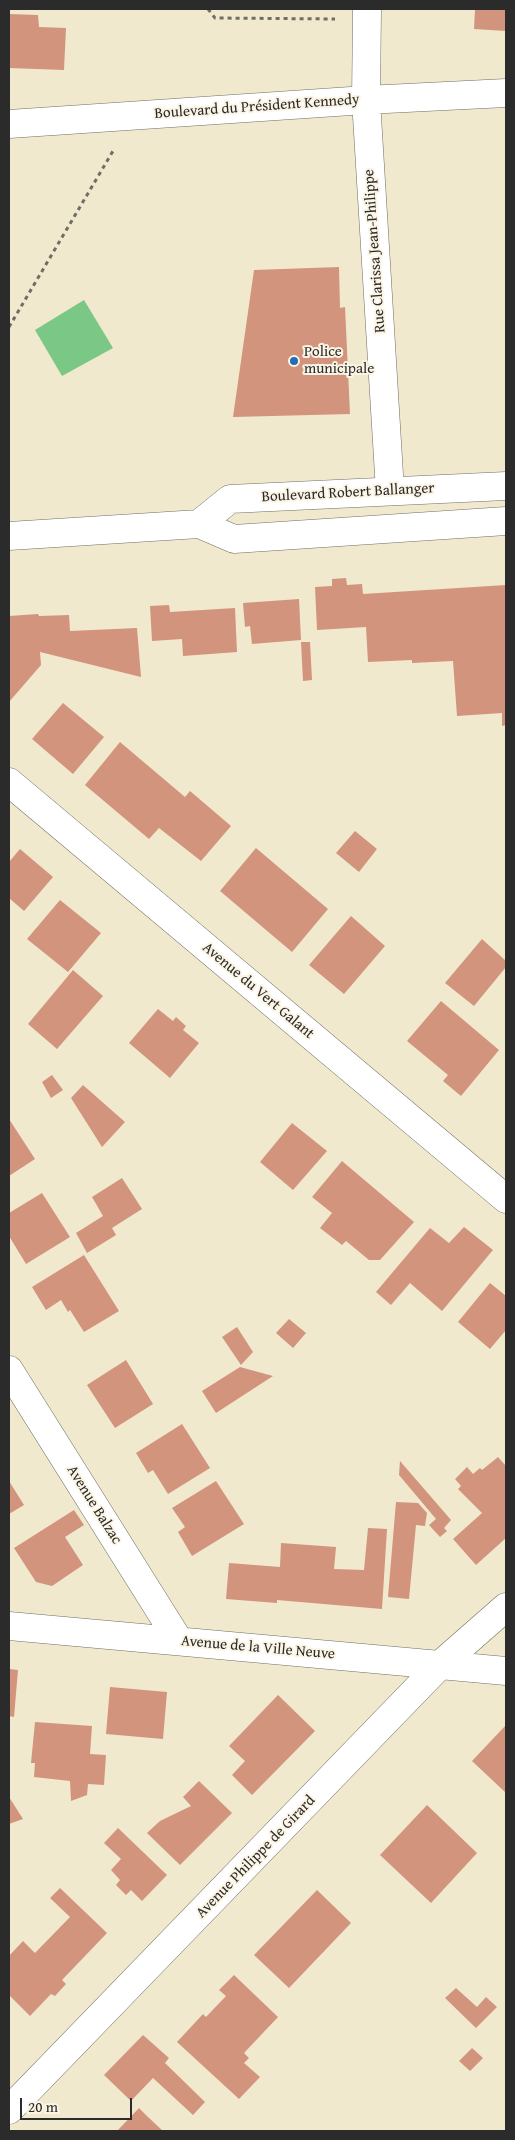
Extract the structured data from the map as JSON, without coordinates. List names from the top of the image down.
{
  "streets": {
    "street": [
      "Boulevard du Président Kennedy",
      "Rue Clarissa Jean-Philippe",
      "Boulevard Robert Ballanger",
      "Avenue du Vert Galant",
      "Avenue Balzac",
      "Avenue de la Ville Neuve",
      "Avenue Philippe de Girard"
    ]
  },
  "crossings": [
    ["Boulevard du Président Kennedy", "Rue Clarissa Jean-Philippe"],
    ["Rue Clarissa Jean-Philippe", "Boulevard Robert Ballanger"],
    ["Avenue Balzac", "Avenue de la Ville Neuve"],
    ["Avenue de la Ville Neuve", "Avenue Philippe de Girard"]
  ],
  "places": ["Police municipale"],
  "scale_bar": "20 m"
}
